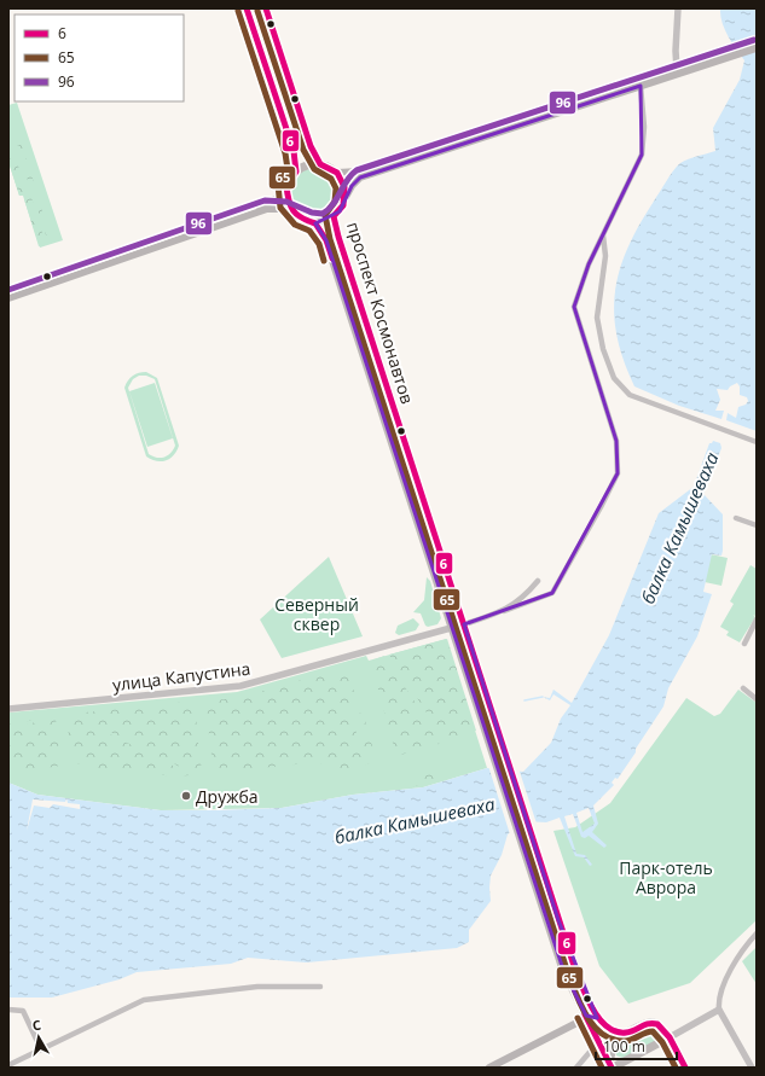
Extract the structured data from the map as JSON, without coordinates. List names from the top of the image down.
{
  "streets": {
    "main road": ["проспект Космонавтов"],
    "street": ["улица Капустина"]
  },
  "crossings": [
    ["проспект Космонавтов", "улица Капустина"]
  ],
  "water": ["балка Камышеваха"],
  "parks": ["Северный сквер", "Парк-отель Аврора"],
  "places": ["Дружба"],
  "lines": ["transit line 6", "transit line 65", "transit line 96"],
  "legend": ["6", "65", "96"],
  "scale_bar": "100 m",
  "north": "top"
}
